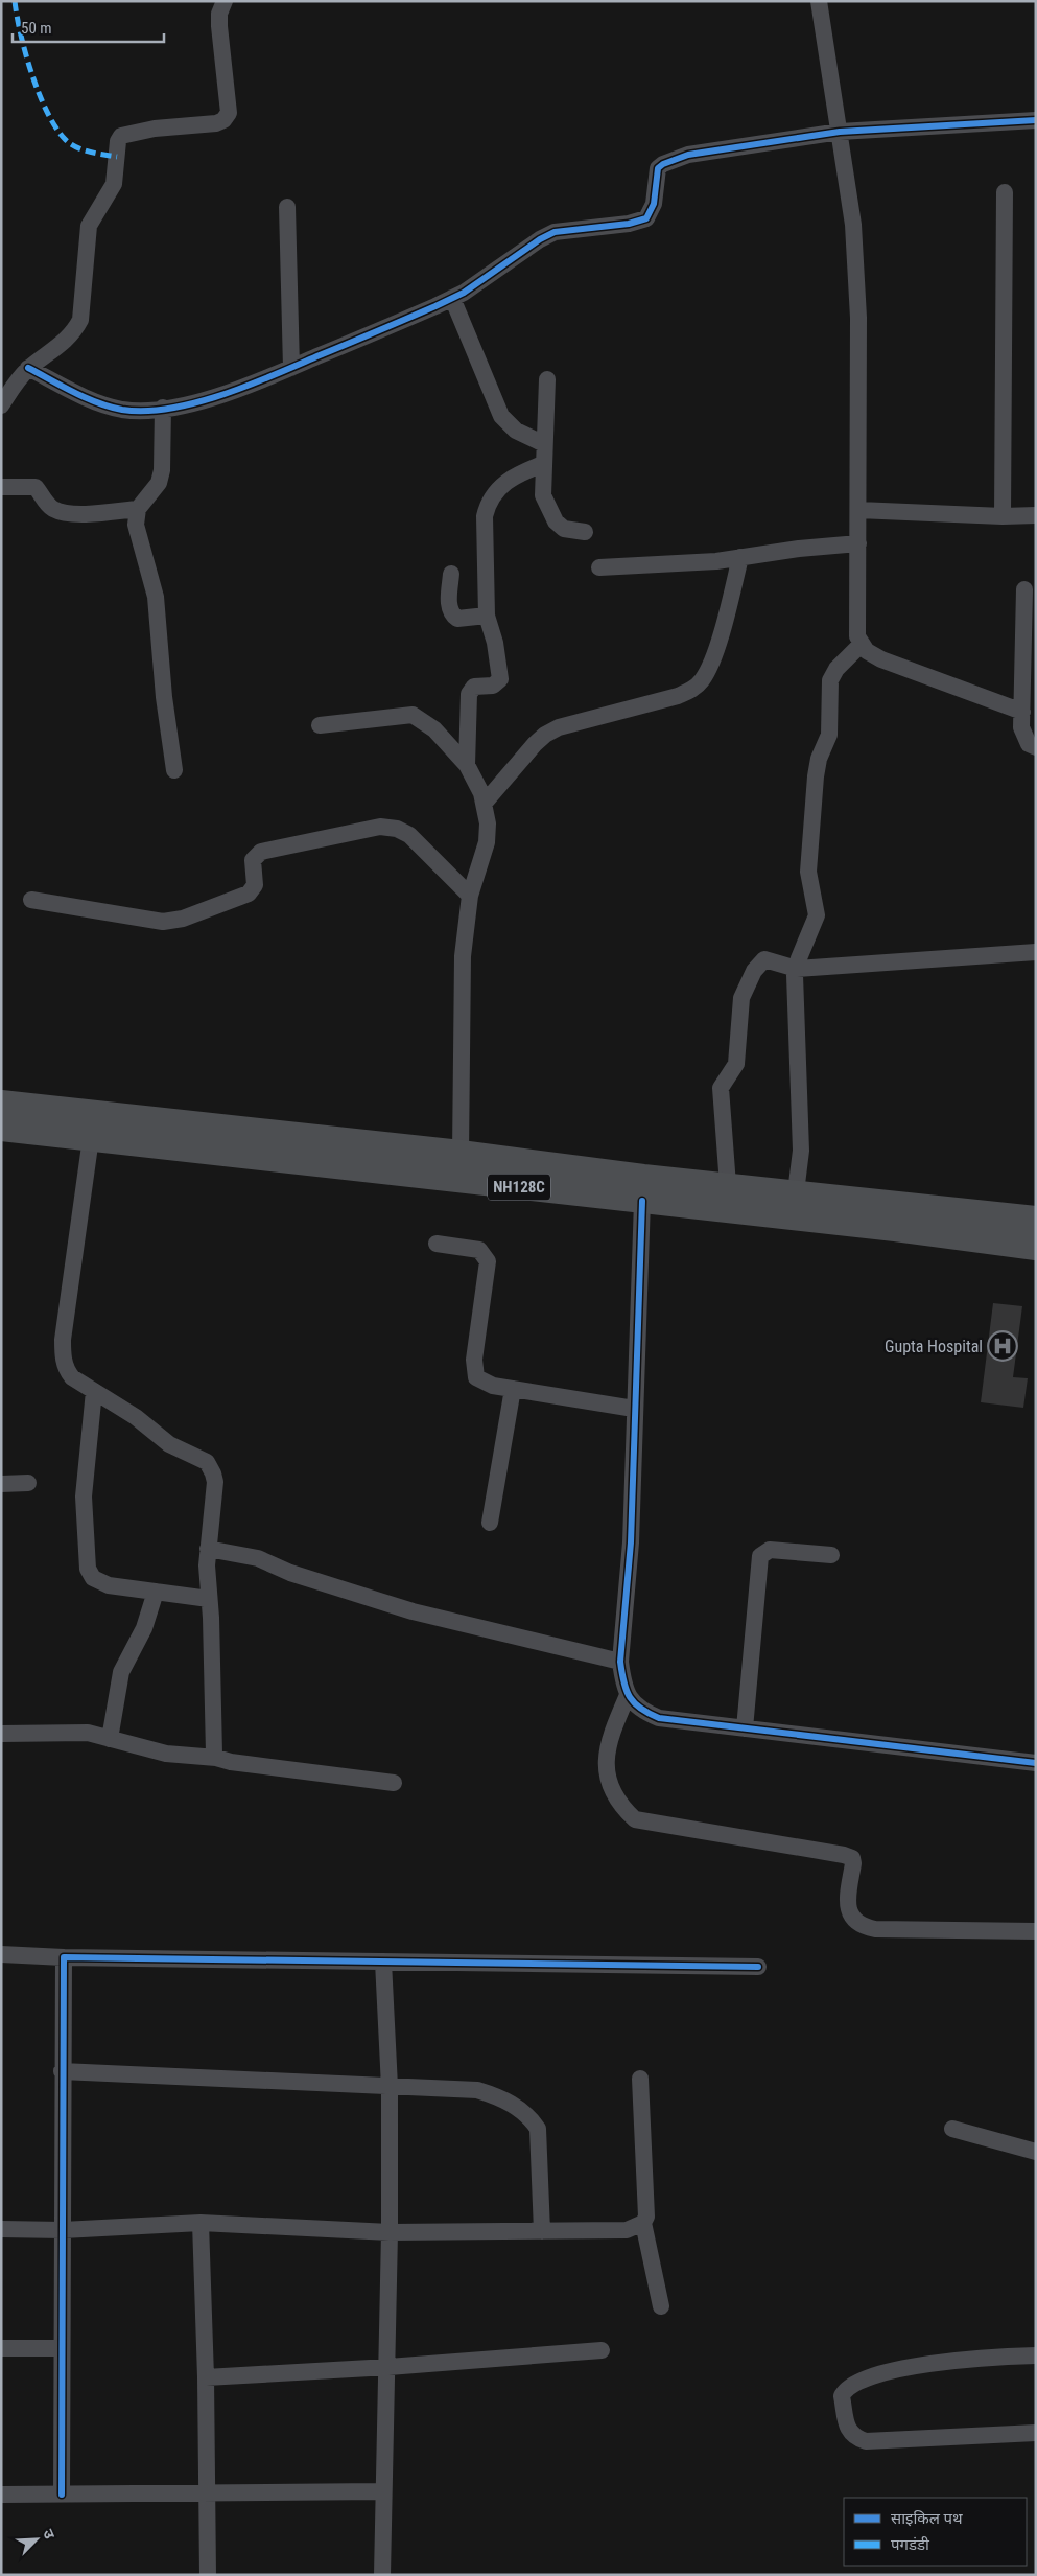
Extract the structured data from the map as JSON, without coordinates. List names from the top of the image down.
{
  "streets": {
    "highway": ["NH128C"]
  },
  "places": {
    "hospital": ["Gupta Hospital"]
  },
  "legend": ["साइकिल पथ", "पगडंडी"],
  "scale_bar": "50 m",
  "north": "top right"
}
